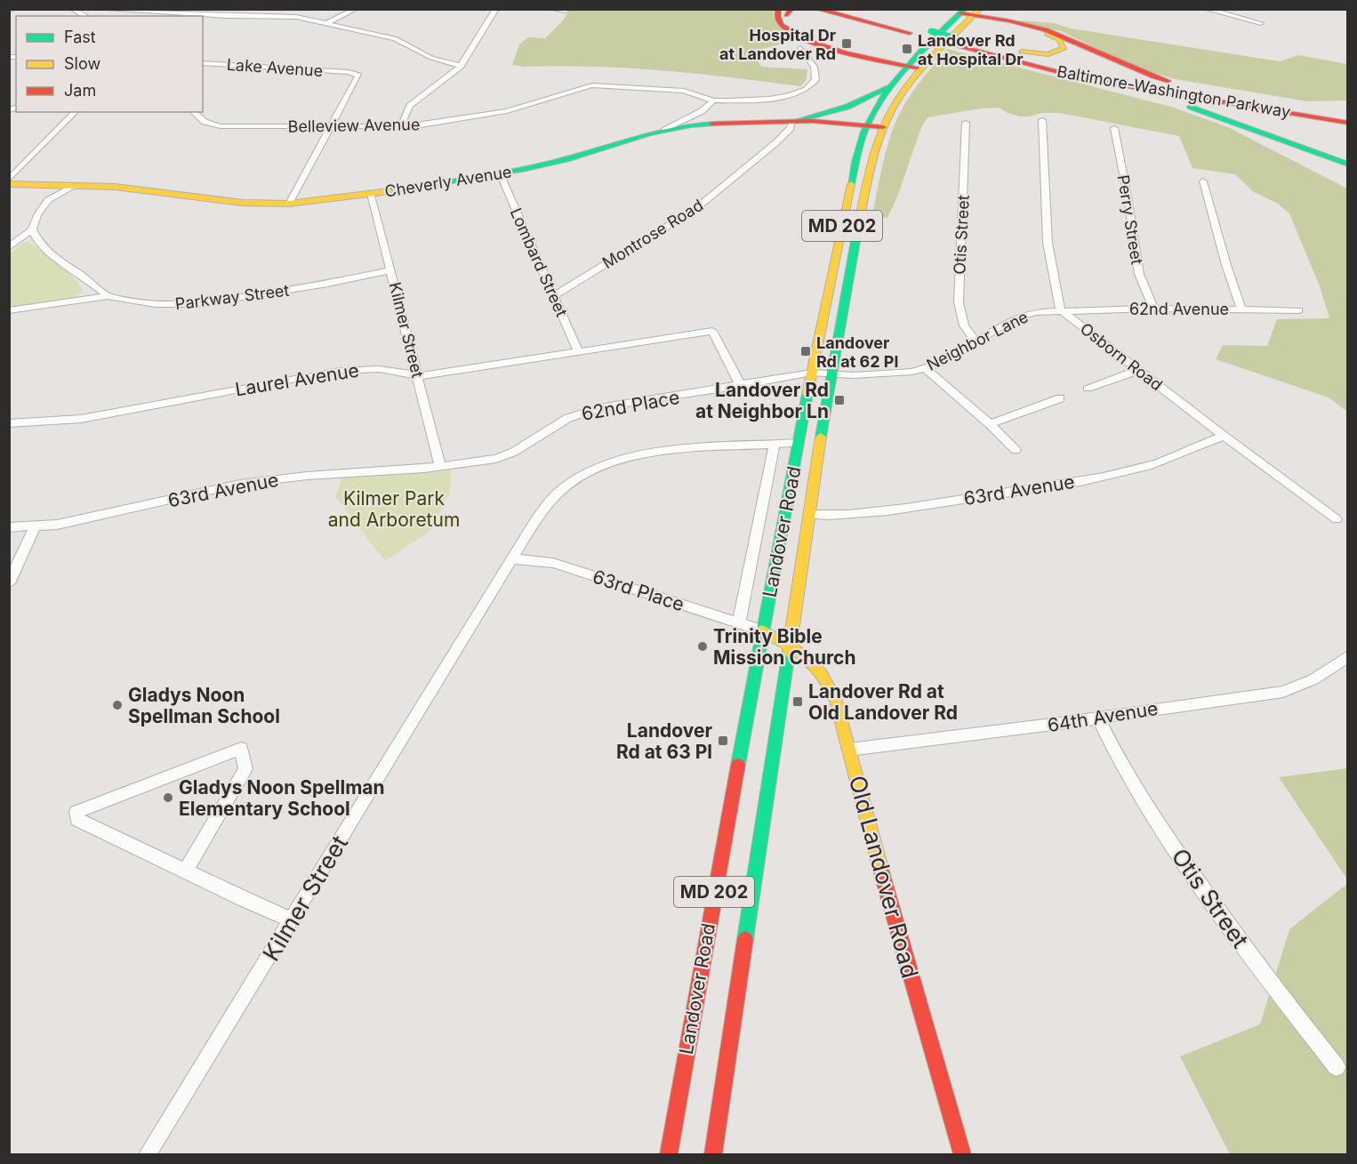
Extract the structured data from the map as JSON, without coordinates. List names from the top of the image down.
{
  "streets": {
    "main road": [
      "Baltimore-Washington Parkway",
      "Cheverly Avenue",
      "MD 202",
      "Landover Road",
      "Old Landover Road"
    ],
    "street": [
      "Lake Avenue",
      "Belleview Avenue",
      "Perry Street",
      "Montrose Road",
      "Otis Street",
      "Lombard Street",
      "Parkway Street",
      "62nd Avenue",
      "Kilmer Street",
      "Neighbor Lane",
      "Osborn Road",
      "Laurel Avenue",
      "62nd Place",
      "63rd Avenue",
      "63rd Place",
      "64th Avenue"
    ]
  },
  "crossings": [
    ["Lake Avenue", "Belleview Avenue"],
    ["Cheverly Avenue", "Montrose Road"],
    ["Cheverly Avenue", "Lombard Street"],
    ["Cheverly Avenue", "Kilmer Street"],
    ["Cheverly Avenue", "Landover Road"],
    ["Perry Street", "62nd Avenue"],
    ["Montrose Road", "Lombard Street"],
    ["Otis Street", "Neighbor Lane"],
    ["Otis Street", "64th Avenue"],
    ["Lombard Street", "Laurel Avenue"],
    ["Parkway Street", "Kilmer Street"],
    ["62nd Avenue", "Neighbor Lane"],
    ["62nd Avenue", "Osborn Road"],
    ["Kilmer Street", "Laurel Avenue"],
    ["Kilmer Street", "62nd Place"],
    ["Kilmer Street", "63rd Avenue"],
    ["Kilmer Street", "63rd Place"],
    ["Neighbor Lane", "Osborn Road"],
    ["Neighbor Lane", "62nd Place"],
    ["Neighbor Lane", "Landover Road"],
    ["Osborn Road", "63rd Avenue"],
    ["Laurel Avenue", "62nd Place"],
    ["62nd Place", "63rd Avenue"],
    ["62nd Place", "Landover Road"],
    ["63rd Avenue", "Landover Road"],
    ["Landover Road", "63rd Place"],
    ["Landover Road", "Old Landover Road"],
    ["63rd Place", "Old Landover Road"],
    ["64th Avenue", "Old Landover Road"]
  ],
  "parks": ["Kilmer Park and Arboretum"],
  "places": {
    "transit": [
      "Hospital Dr at Landover Rd",
      "Landover Rd at Hospital Dr",
      "Landover Rd at 62 Pl",
      "Landover Rd at Neighbor Ln",
      "Landover Rd at Old Landover Rd",
      "Landover Rd at 63 Pl"
    ],
    "other": ["Trinity Bible Mission Church", "Gladys Noon Spellman School", "Gladys Noon Spellman Elementary School"]
  },
  "legend": ["Fast", "Slow", "Jam"]
}
